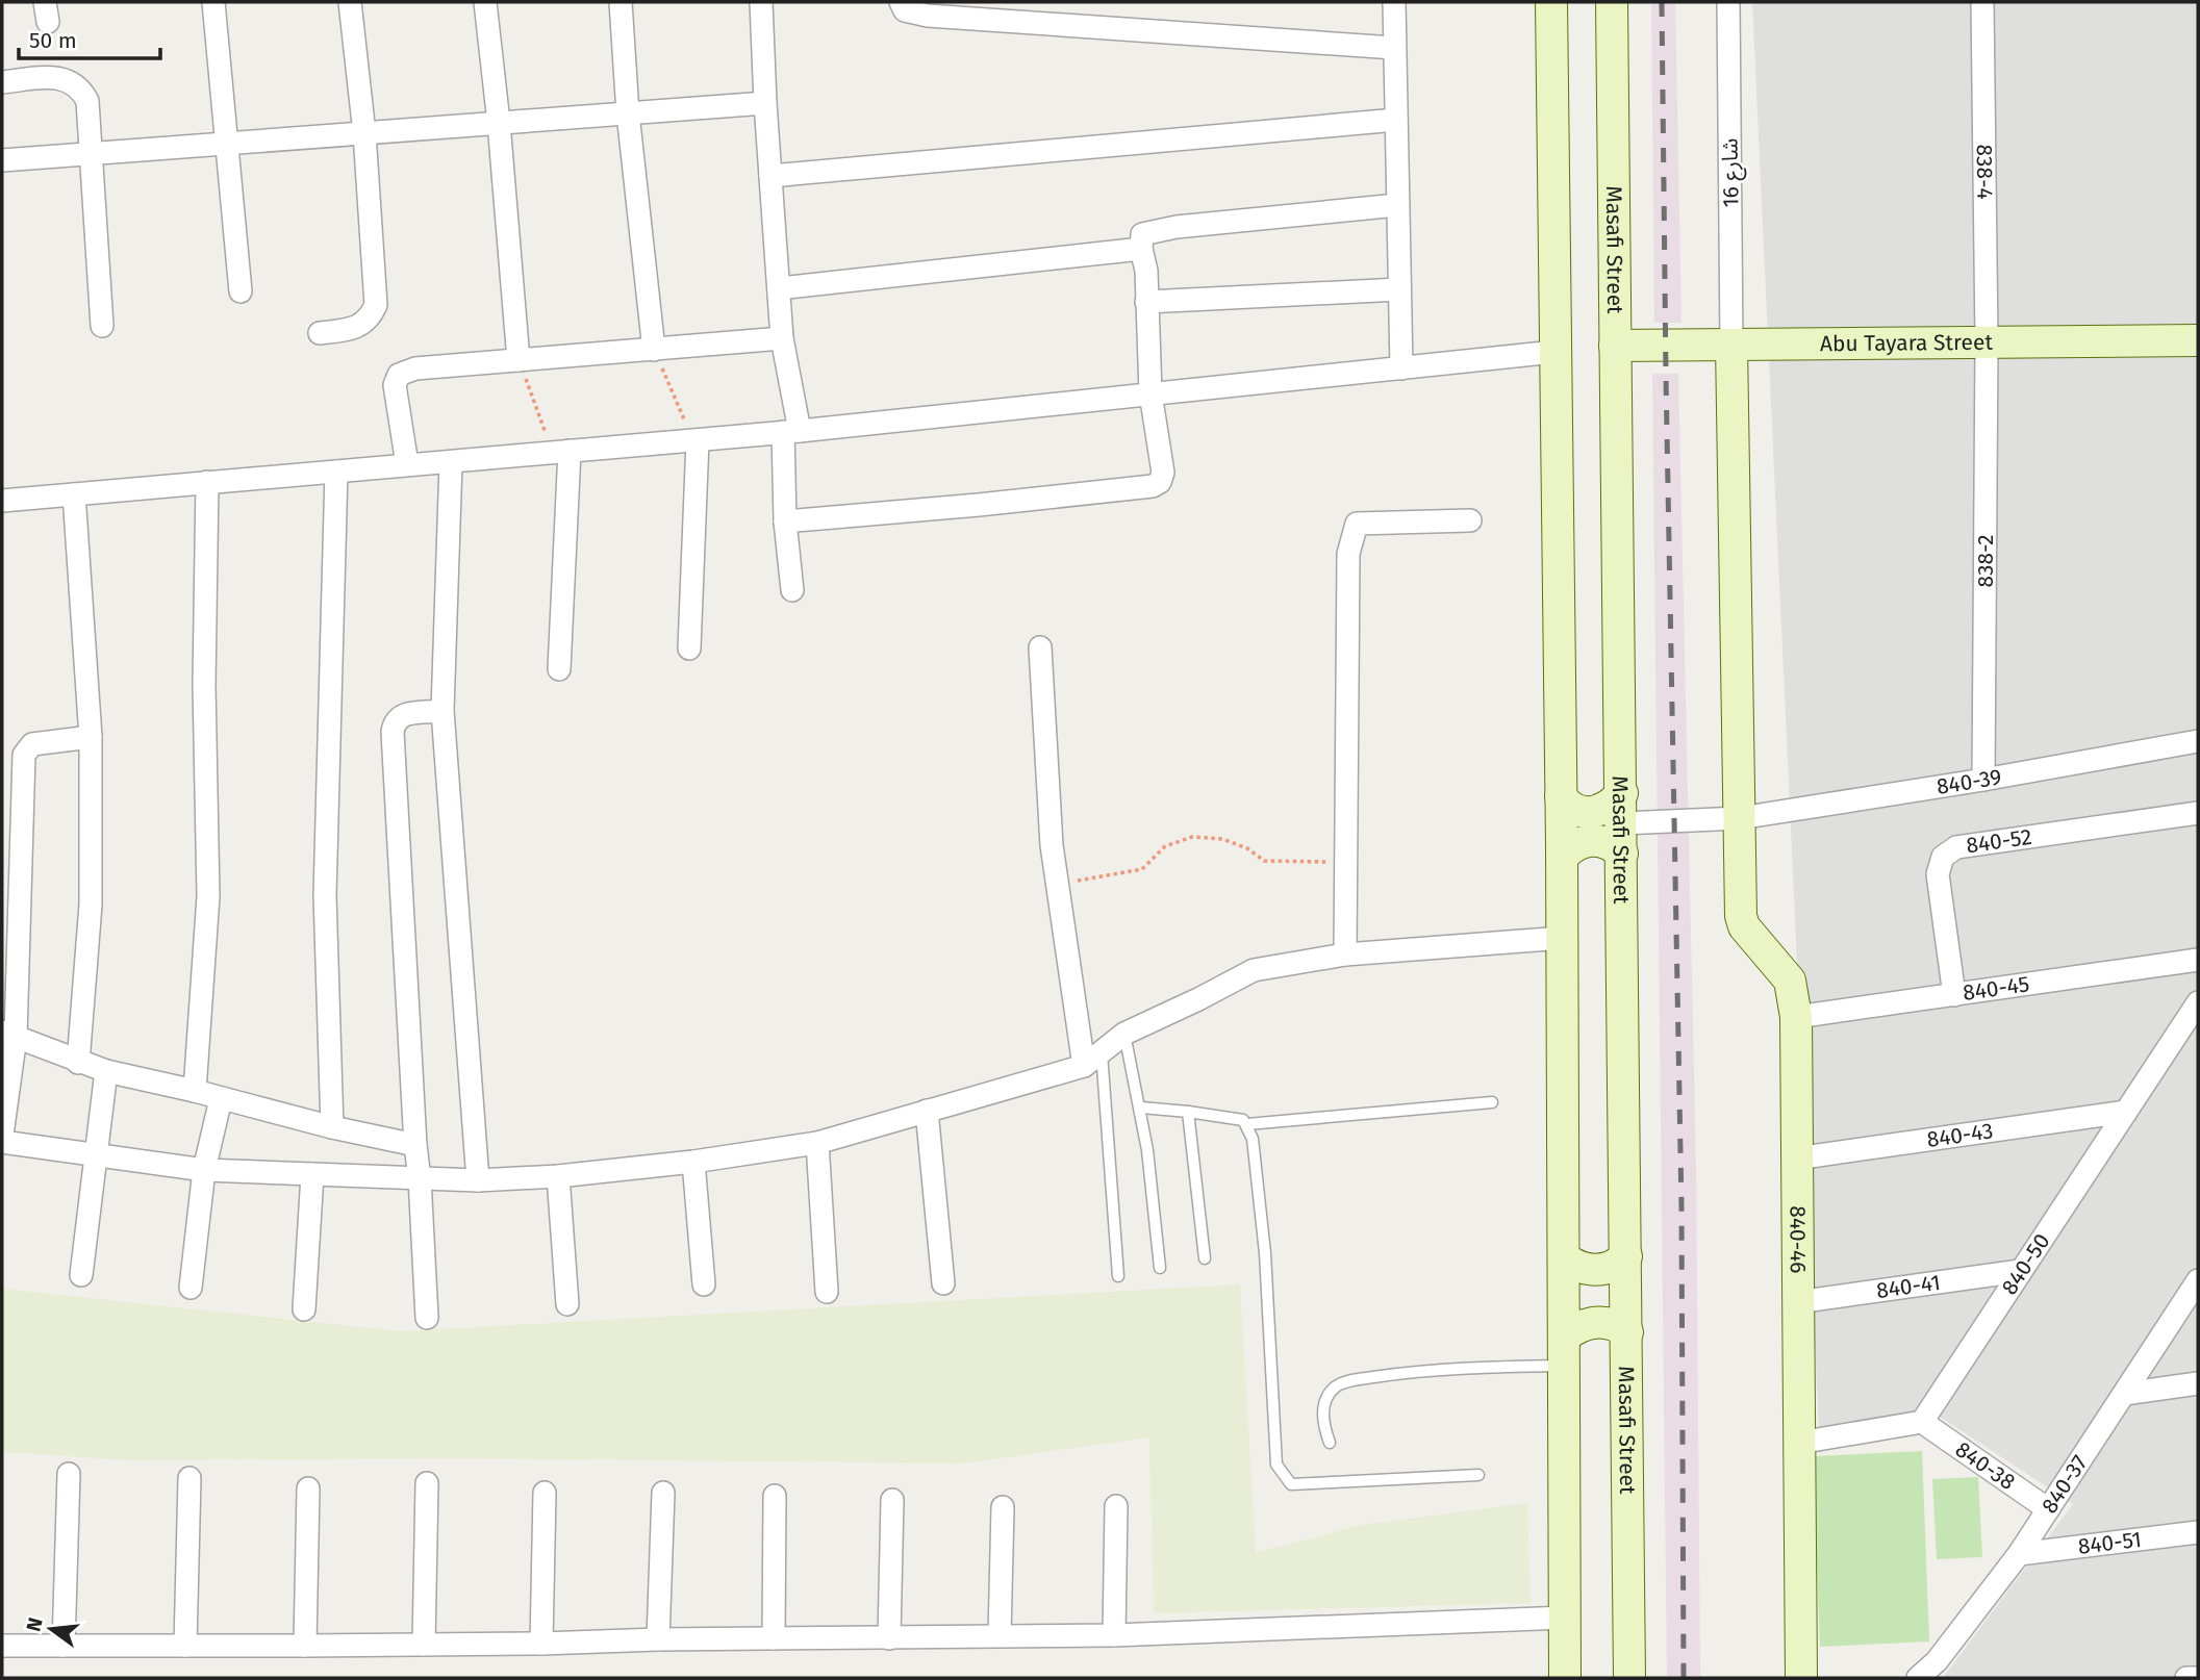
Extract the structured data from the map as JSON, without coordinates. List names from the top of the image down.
{
  "streets": {
    "main road": ["Masafi Street", "Abu Tayara Street", "840-46"],
    "street": [
      "838-4",
      "شارع 16",
      "838-2",
      "840-39",
      "840-52",
      "840-45",
      "840-43",
      "840-50",
      "840-41",
      "840-38",
      "840-37",
      "840-51"
    ]
  },
  "crossings": [
    ["838-4", "Abu Tayara Street"],
    ["838-4", "838-2"],
    ["شارع 16", "Abu Tayara Street"],
    ["شارع 16", "840-46"],
    ["Masafi Street", "Abu Tayara Street"],
    ["Masafi Street", "840-39"],
    ["Abu Tayara Street", "838-2"],
    ["Abu Tayara Street", "840-46"],
    ["838-2", "840-39"],
    ["840-39", "840-46"],
    ["840-52", "840-45"],
    ["840-45", "840-46"],
    ["840-43", "840-46"],
    ["840-43", "840-50"],
    ["840-46", "840-41"],
    ["840-50", "840-41"],
    ["840-50", "840-38"],
    ["840-38", "840-37"],
    ["840-37", "840-51"]
  ],
  "scale_bar": "50 m",
  "north": "left"
}
